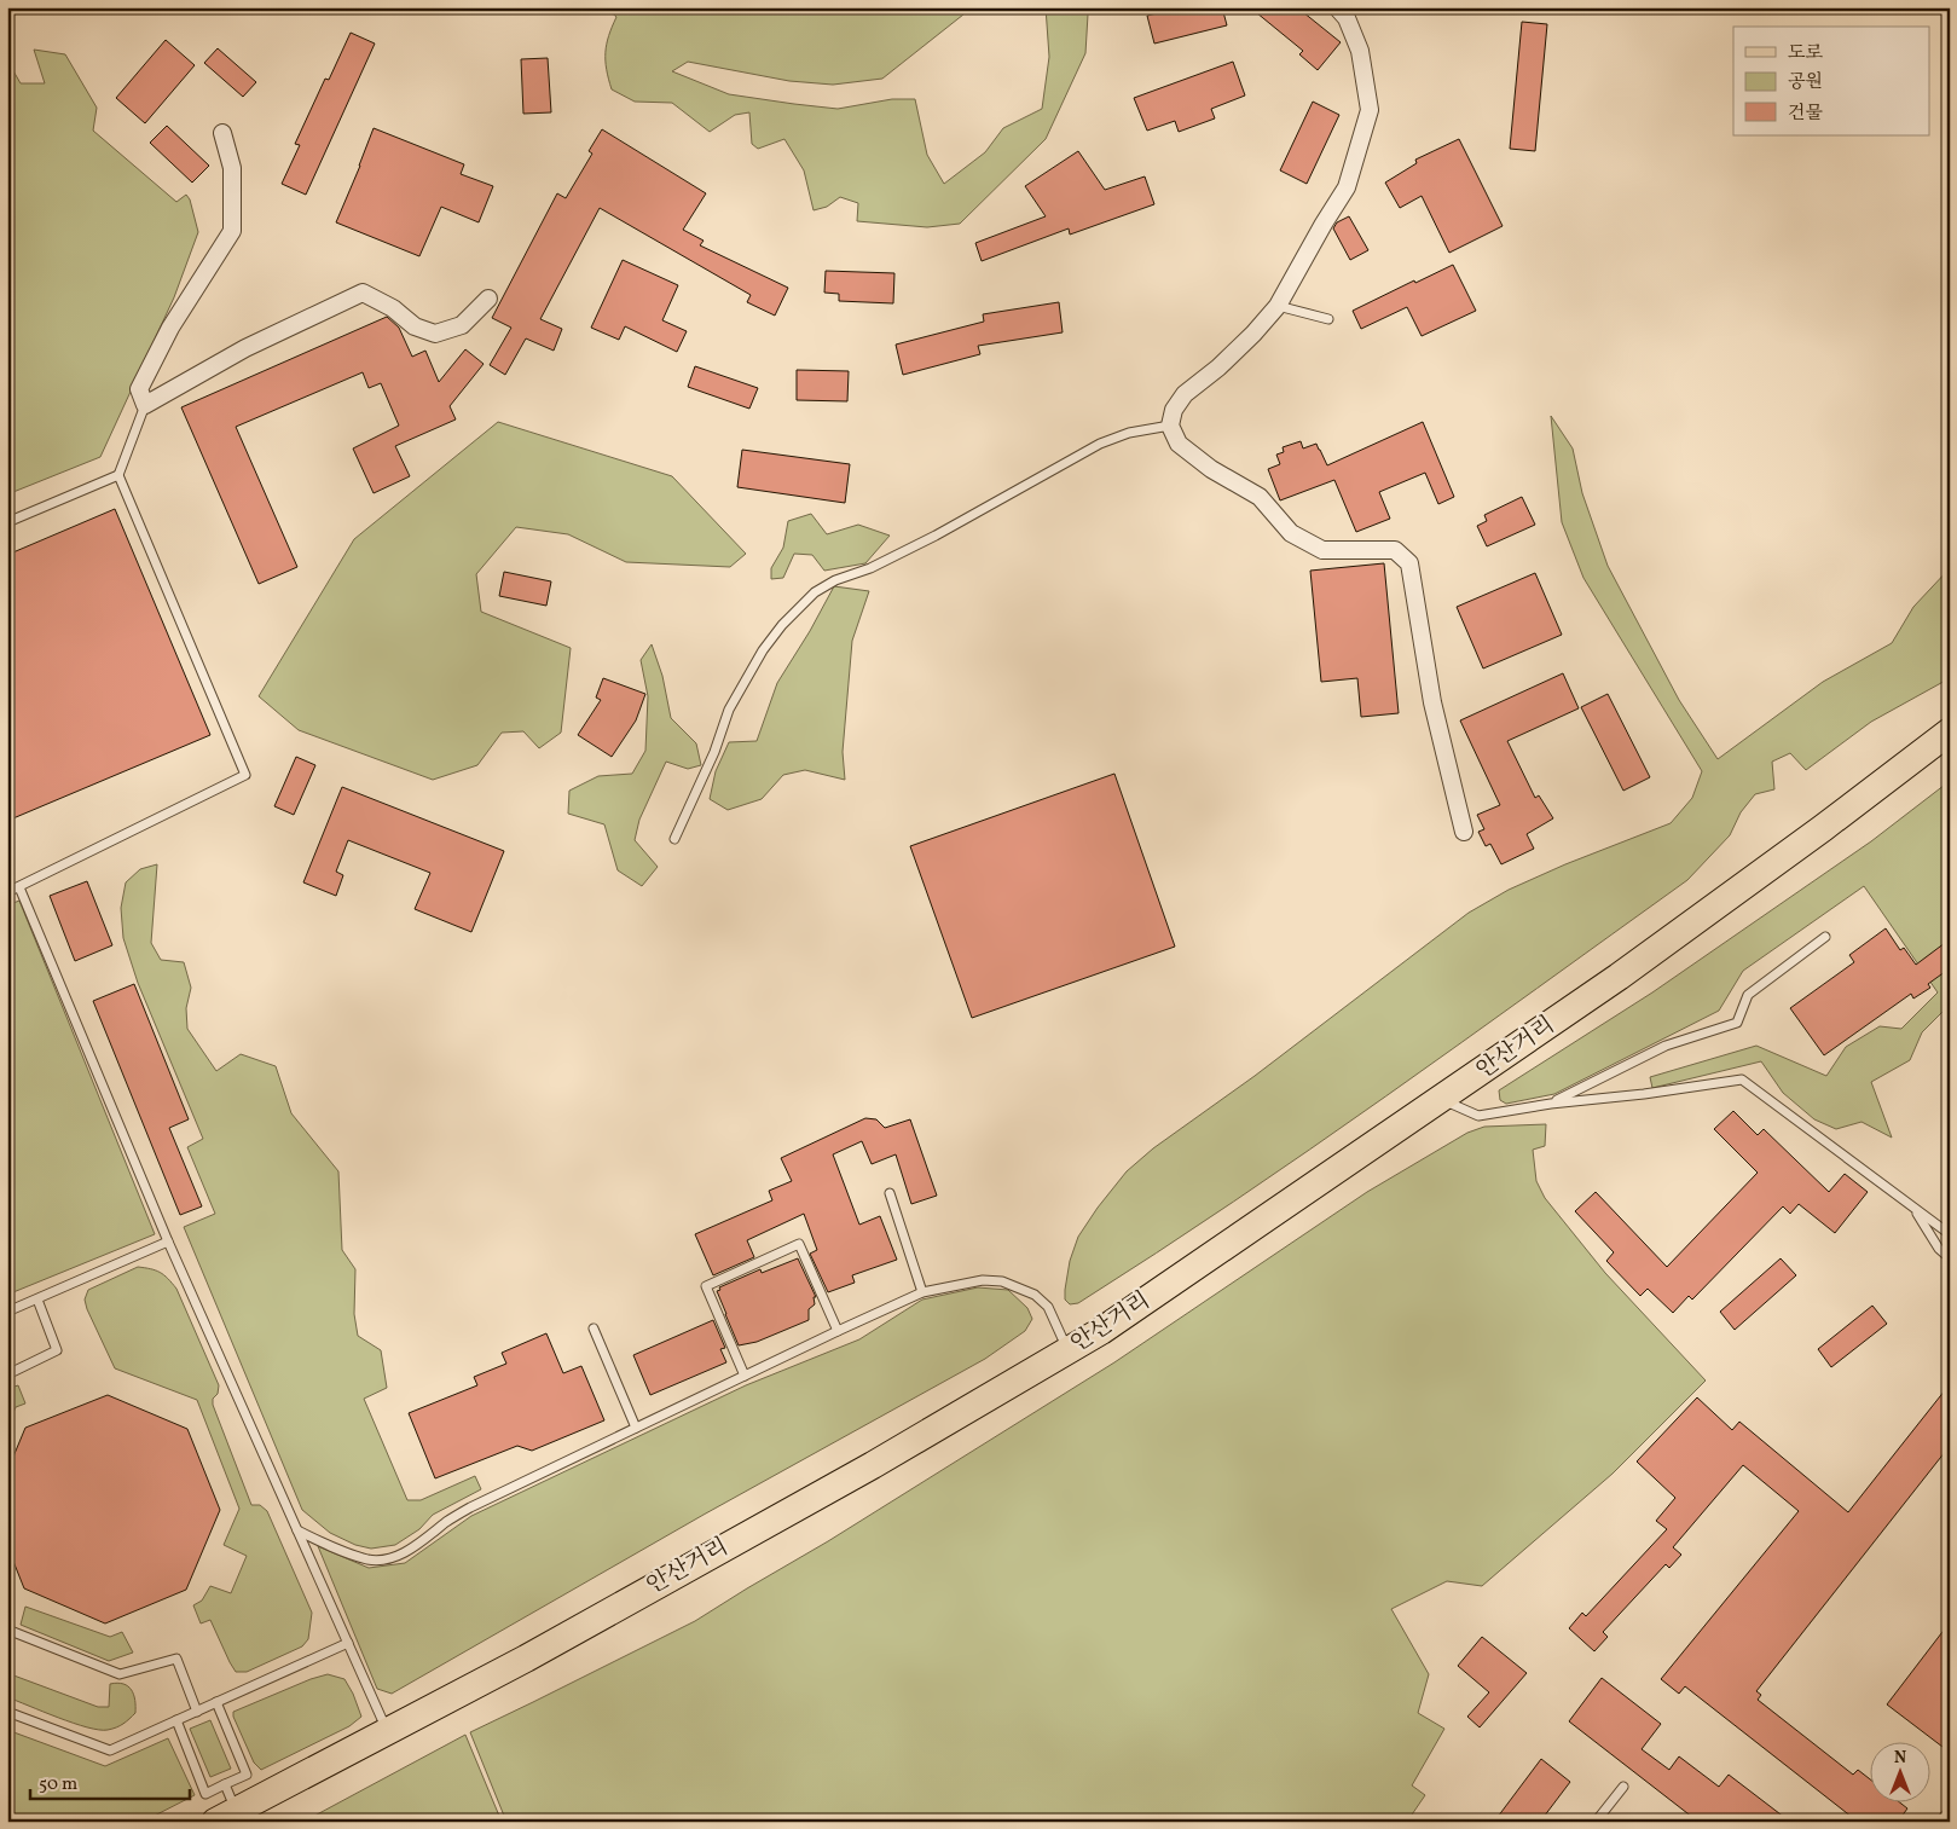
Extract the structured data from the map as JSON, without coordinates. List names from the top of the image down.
{
  "streets": {
    "main road": ["안산거리"]
  },
  "legend": ["도로", "공원", "건물"],
  "scale_bar": "50 m",
  "north": "top"
}
